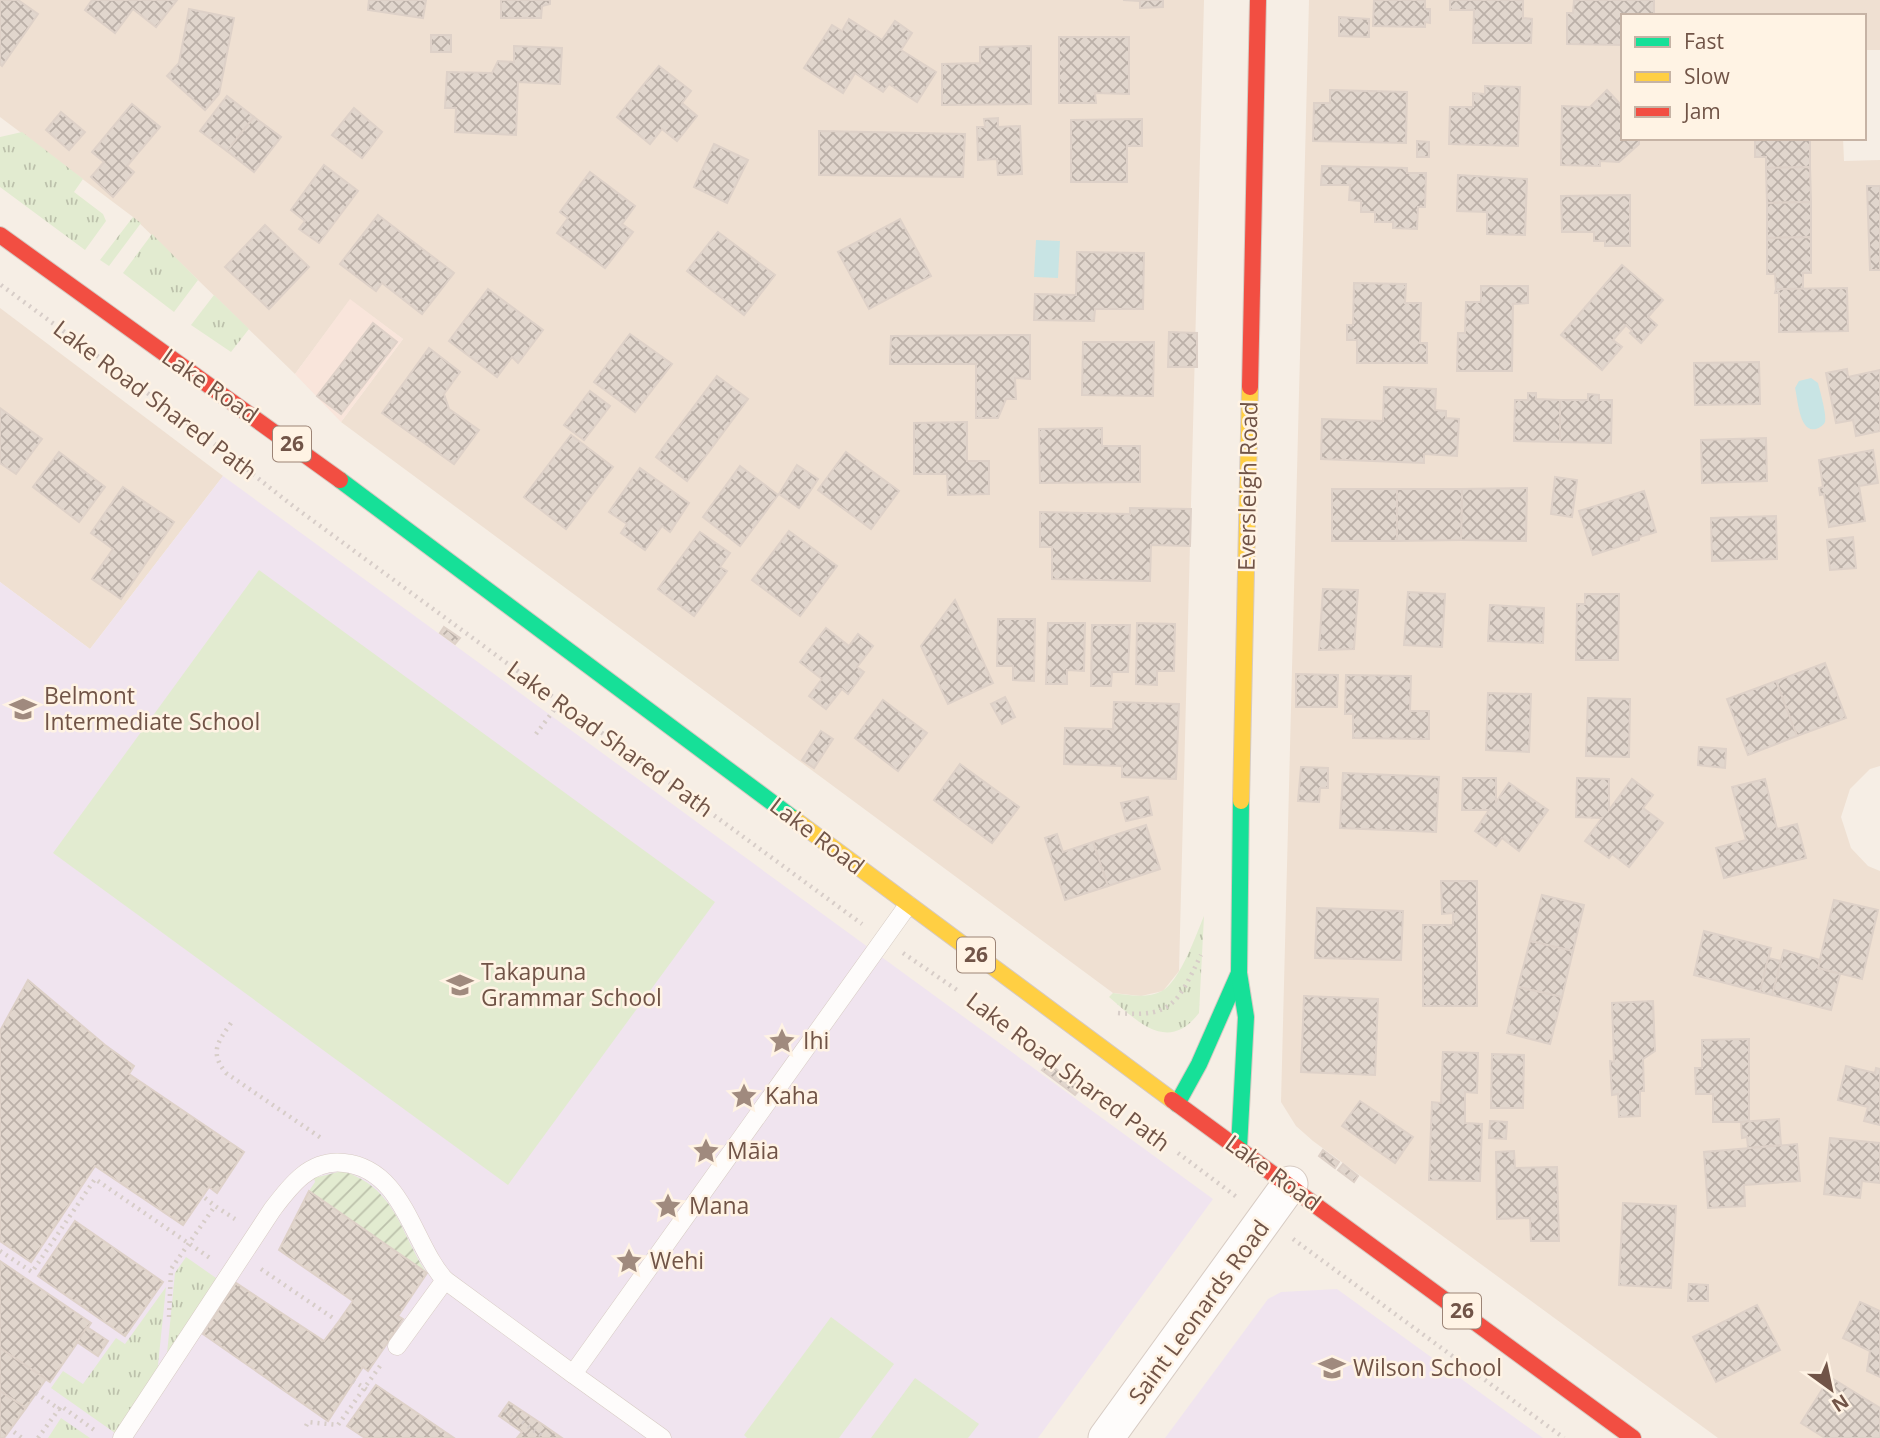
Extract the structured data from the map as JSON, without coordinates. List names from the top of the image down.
{
  "streets": {
    "main road": ["Lake Road", "26", "Eversleigh Road"],
    "street": ["Saint Leonards Road"],
    "path": ["Lake Road Shared Path"]
  },
  "crossings": [
    ["Lake Road", "Eversleigh Road"],
    ["Lake Road", "Saint Leonards Road"]
  ],
  "places": {
    "school or university": ["Belmont Intermediate School", "Takapuna Grammar School", "Wilson School"],
    "place": [
      "Ihi",
      "Kaha",
      "Māia",
      "Mana",
      "Wehi"
    ]
  },
  "legend": ["Fast", "Slow", "Jam"],
  "north": "bottom right"
}
